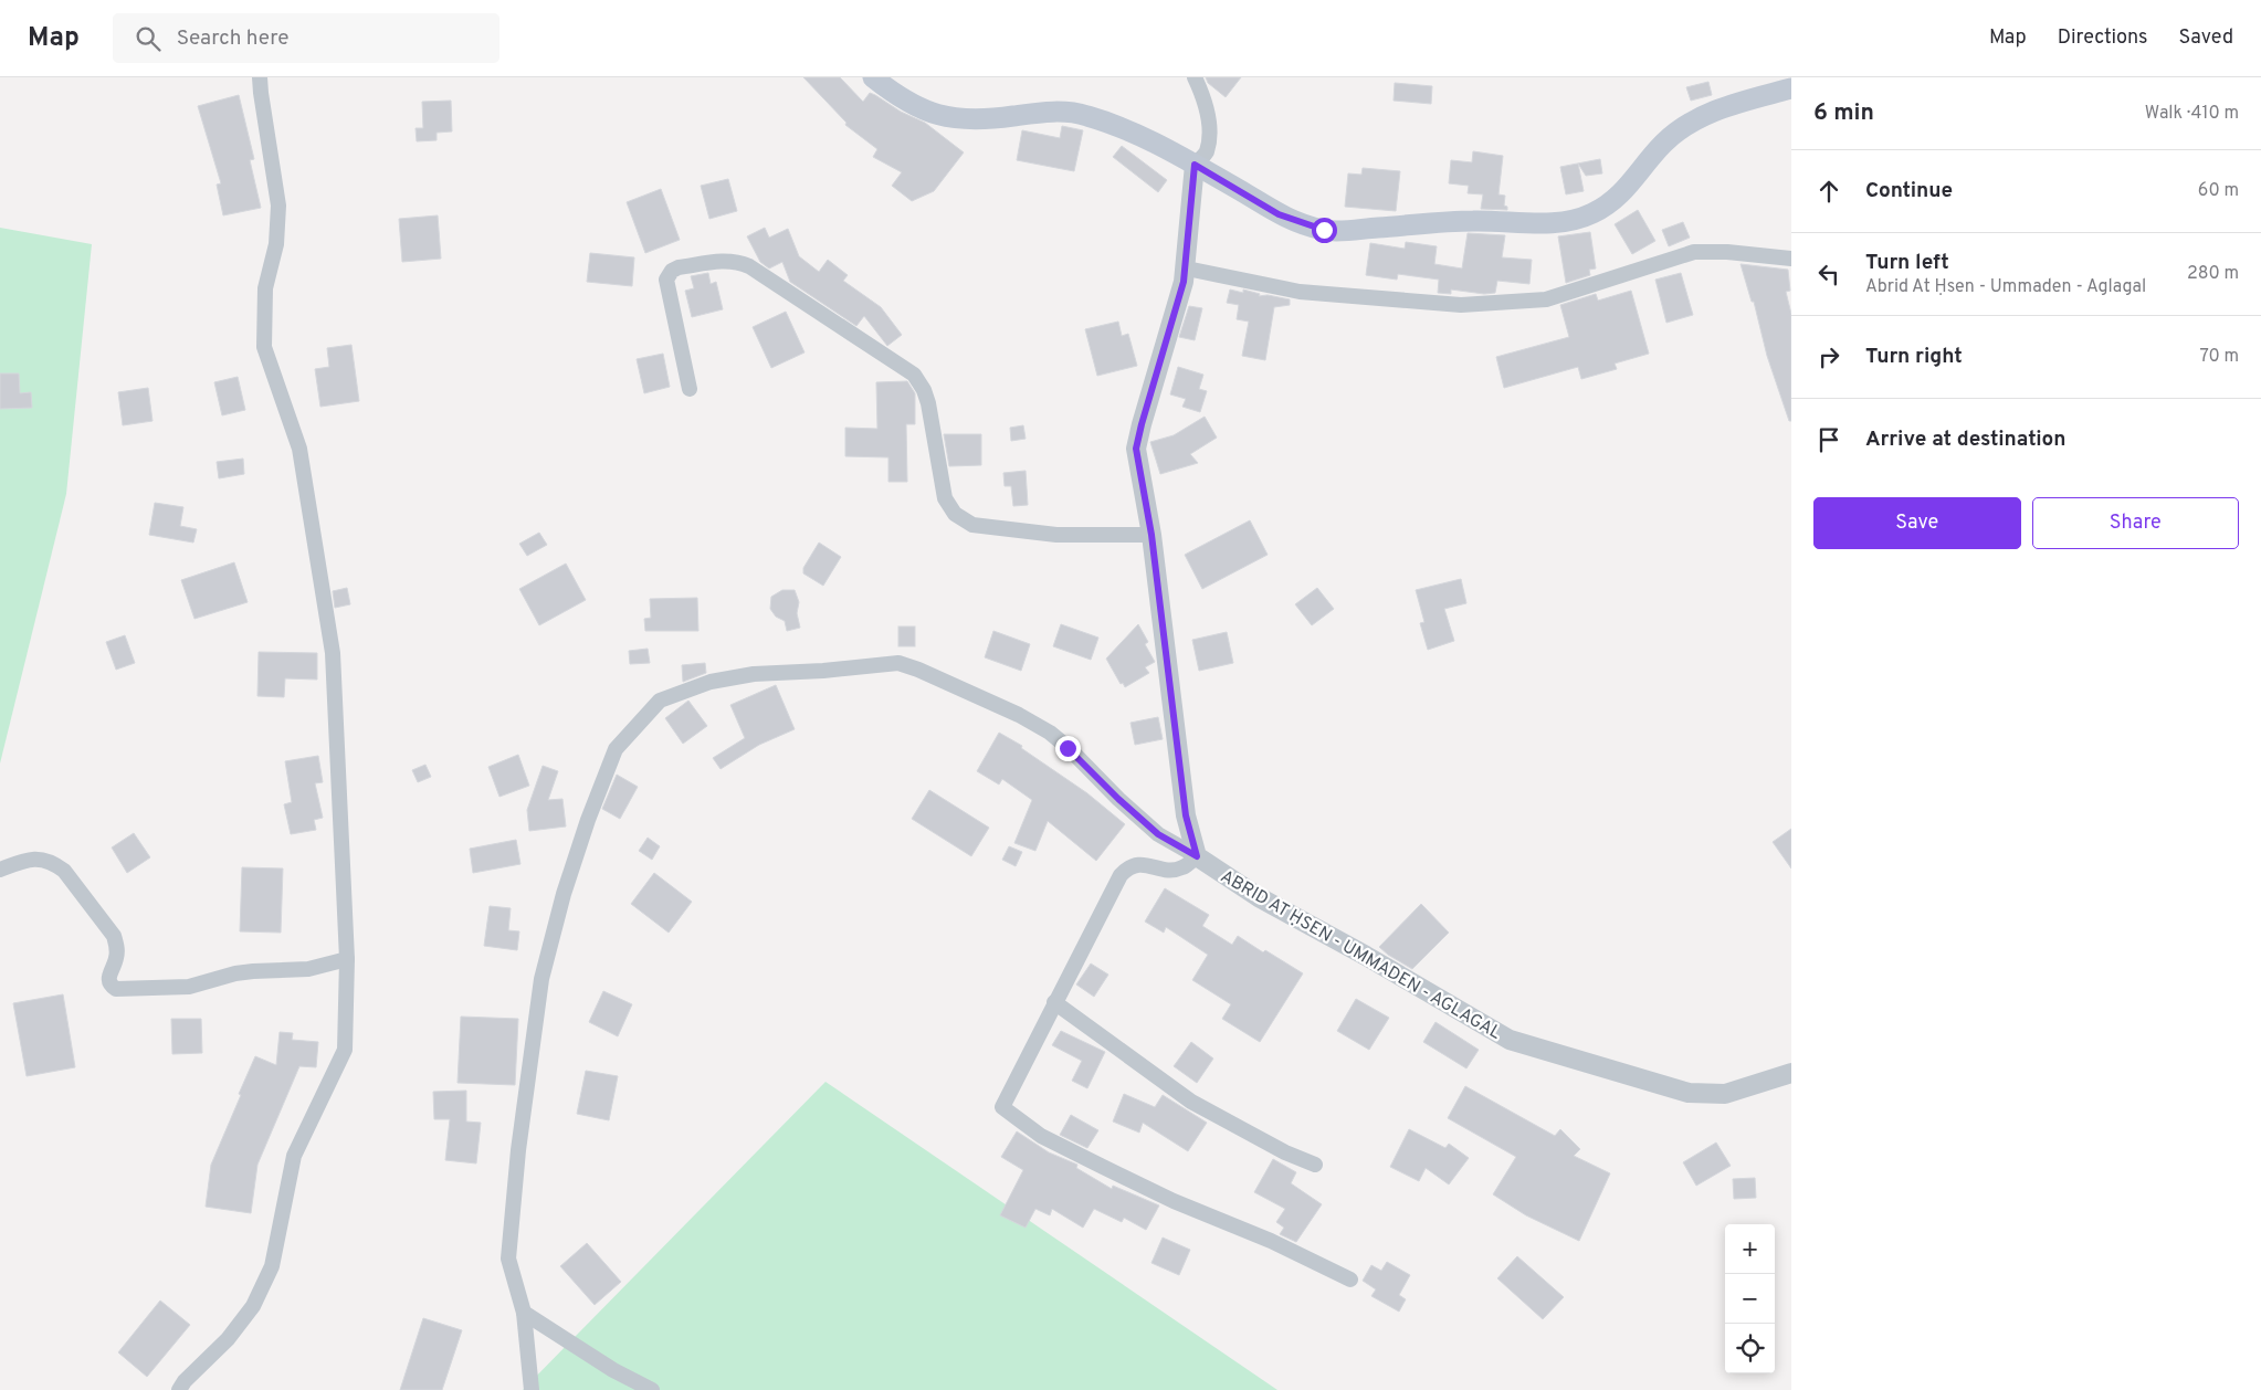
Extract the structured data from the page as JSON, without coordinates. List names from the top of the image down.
{
  "streets": {
    "street": ["ABRID AT ḤSEN - UMMADEN - AGLAGAL"]
  },
  "page": {
    "header": "Map",
    "search": "Search here",
    "nav": ["Map", "Directions", "Saved"],
    "heading": ["6 min", "Walk · 410 m"],
    "list": [
      ["Continue", "60 m"],
      ["Turn left", "Abrid At Ḥsen - Ummaden - Aglagal", "280 m"],
      ["Turn right", "70 m"],
      "Arrive at destination"
    ],
    "buttons": ["Save", "Share"],
    "map_buttons": ["+", "−"]
  }
}
